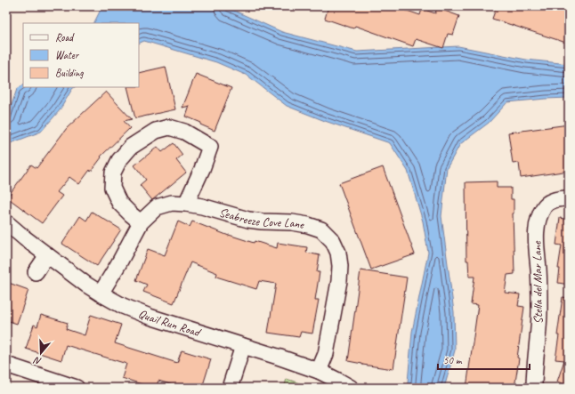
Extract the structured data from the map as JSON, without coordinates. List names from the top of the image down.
{
  "streets": {
    "street": ["Seabreeze Cove Lane", "Stella del Mar Lane", "Quail Run Road"]
  },
  "crossings": [
    ["Seabreeze Cove Lane", "Quail Run Road"]
  ],
  "legend": ["Road", "Water", "Building"],
  "scale_bar": "50 m",
  "north": "bottom"
}
